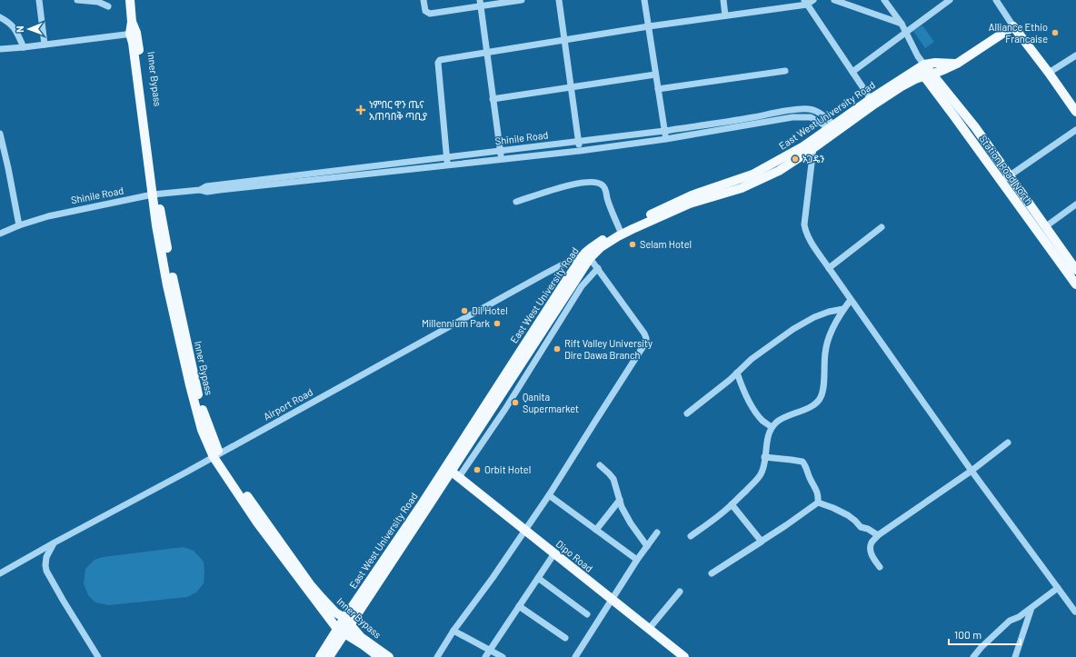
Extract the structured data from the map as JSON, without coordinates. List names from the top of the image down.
{
  "streets": {
    "main road": [
      "Inner Bypass",
      "East West University Road",
      "Station Road North",
      "Dipo Road"
    ],
    "street": ["Shinile Road", "Airport Road"]
  },
  "crossings": [
    ["Inner Bypass", "East West University Road"],
    ["Inner Bypass", "Shinile Road"],
    ["Inner Bypass", "Airport Road"],
    ["East West University Road", "Shinile Road"],
    ["East West University Road", "Station Road North"],
    ["East West University Road", "Airport Road"],
    ["East West University Road", "Dipo Road"]
  ],
  "places": {
    "other": [
      "Alliance Ethio Francaise",
      "ኦጋዴን",
      "Selam Hotel",
      "Dil Hotel",
      "Millennium Park",
      "Rift Valley University Dire Dawa Branch",
      "Qanita Supermarket",
      "Orbit Hotel"
    ],
    "health": ["ነምበር ዋን ጤና አጠባበቅ ጣቢያ"]
  },
  "scale_bar": "100 m",
  "north": "left"
}
